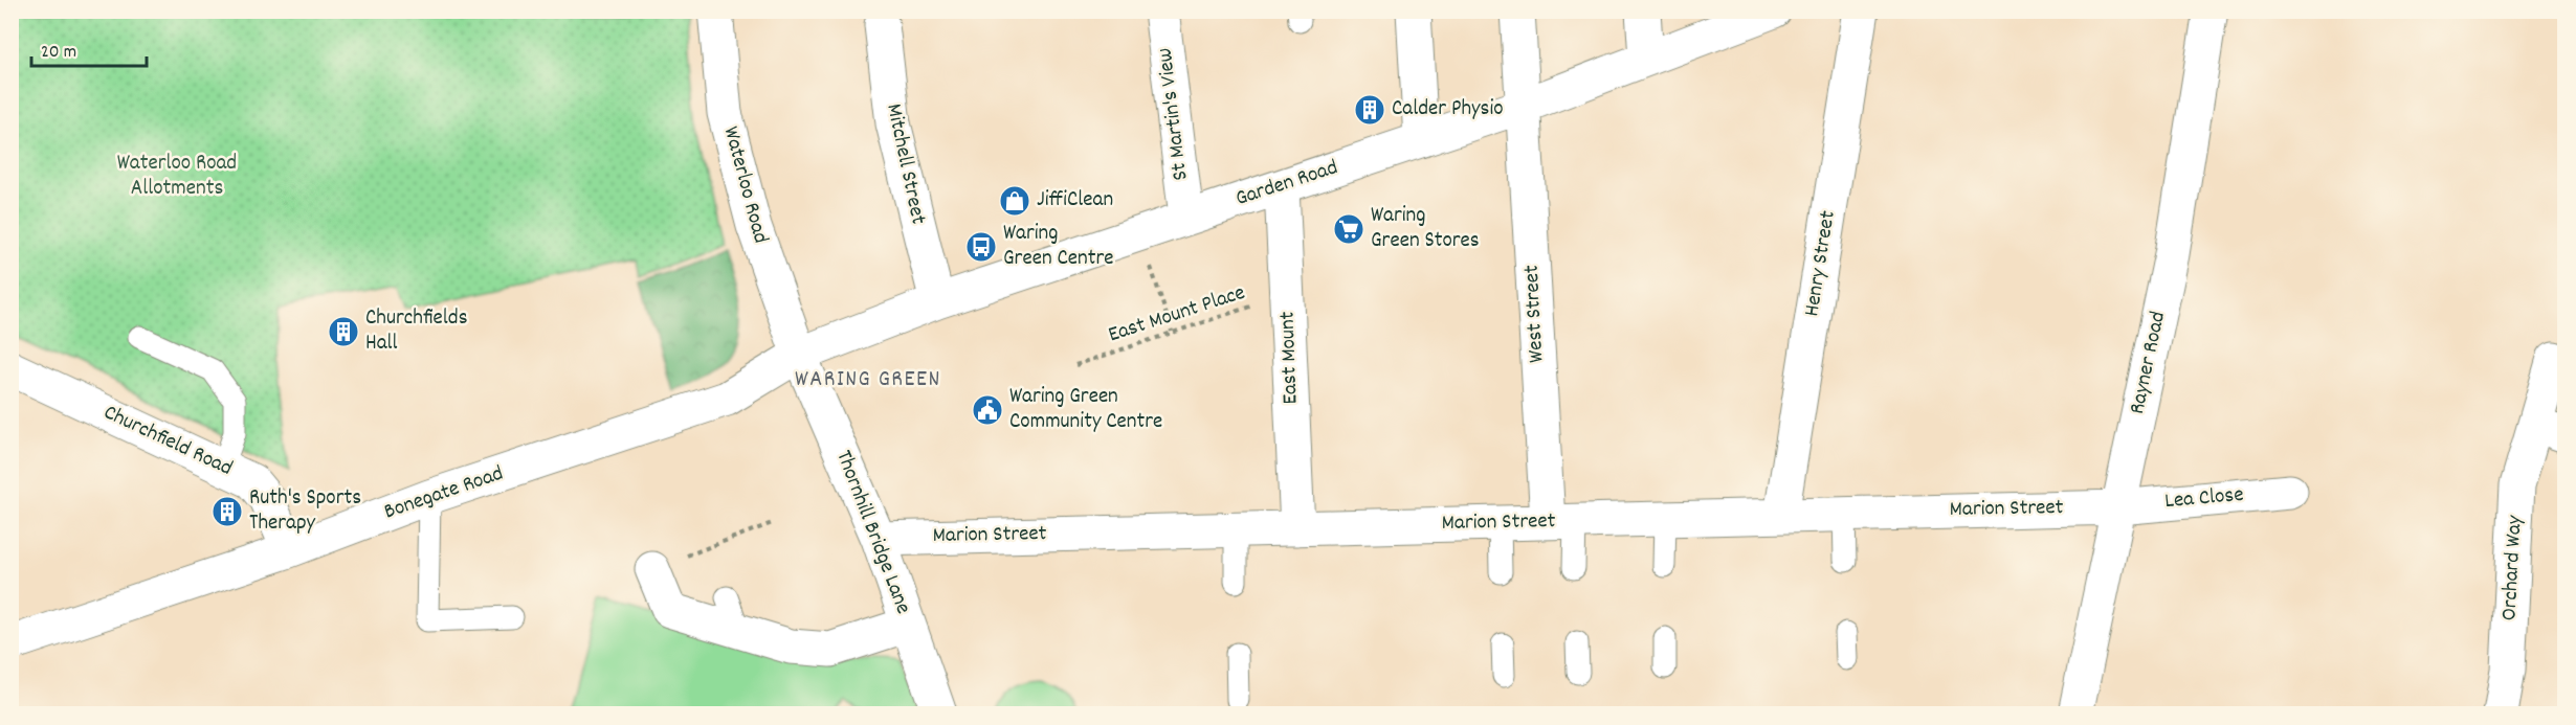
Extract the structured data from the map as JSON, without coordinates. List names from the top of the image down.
{
  "streets": {
    "street": [
      "St Martin's View",
      "Mitchell Street",
      "Garden Road",
      "Waterloo Road",
      "Henry Street",
      "West Street",
      "East Mount",
      "Rayner Road",
      "Churchfield Road",
      "Bonegate Road",
      "Lea Close",
      "Marion Street",
      "Thornhill Bridge Lane",
      "Orchard Way"
    ],
    "path": ["East Mount Place"]
  },
  "crossings": [
    ["St Martin's View", "Garden Road"],
    ["Mitchell Street", "Garden Road"],
    ["Garden Road", "Waterloo Road"],
    ["Garden Road", "West Street"],
    ["Garden Road", "East Mount"],
    ["Garden Road", "Bonegate Road"],
    ["Garden Road", "Thornhill Bridge Lane"],
    ["Waterloo Road", "Bonegate Road"],
    ["Waterloo Road", "Thornhill Bridge Lane"],
    ["Henry Street", "Marion Street"],
    ["West Street", "Marion Street"],
    ["East Mount Place", "East Mount"],
    ["East Mount", "Marion Street"],
    ["Rayner Road", "Lea Close"],
    ["Rayner Road", "Marion Street"],
    ["Churchfield Road", "Bonegate Road"],
    ["Bonegate Road", "Thornhill Bridge Lane"],
    ["Lea Close", "Marion Street"],
    ["Marion Street", "Thornhill Bridge Lane"]
  ],
  "districts": ["WARING GREEN"],
  "parks": ["Waterloo Road Allotments"],
  "places": {
    "building": ["Calder Physio", "Churchfields Hall", "Ruth's Sports Therapy"],
    "shop": ["JiffiClean"],
    "supermarket": ["Waring Green Stores"],
    "bus stop": ["Waring Green Centre"],
    "public building": ["Waring Green Community Centre"]
  },
  "scale_bar": "20 m"
}
